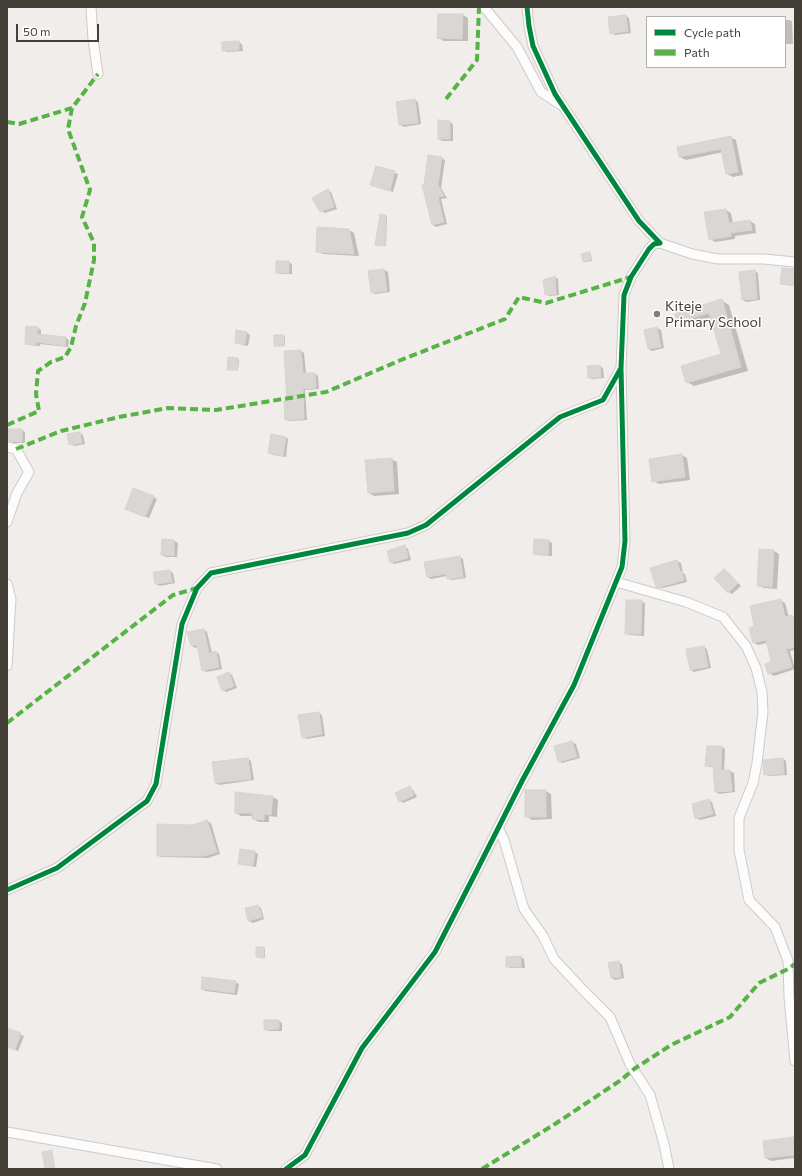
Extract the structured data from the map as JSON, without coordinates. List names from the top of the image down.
{
  "places": ["Kiteje Primary School"],
  "legend": ["Cycle path", "Path"],
  "scale_bar": "50 m"
}
